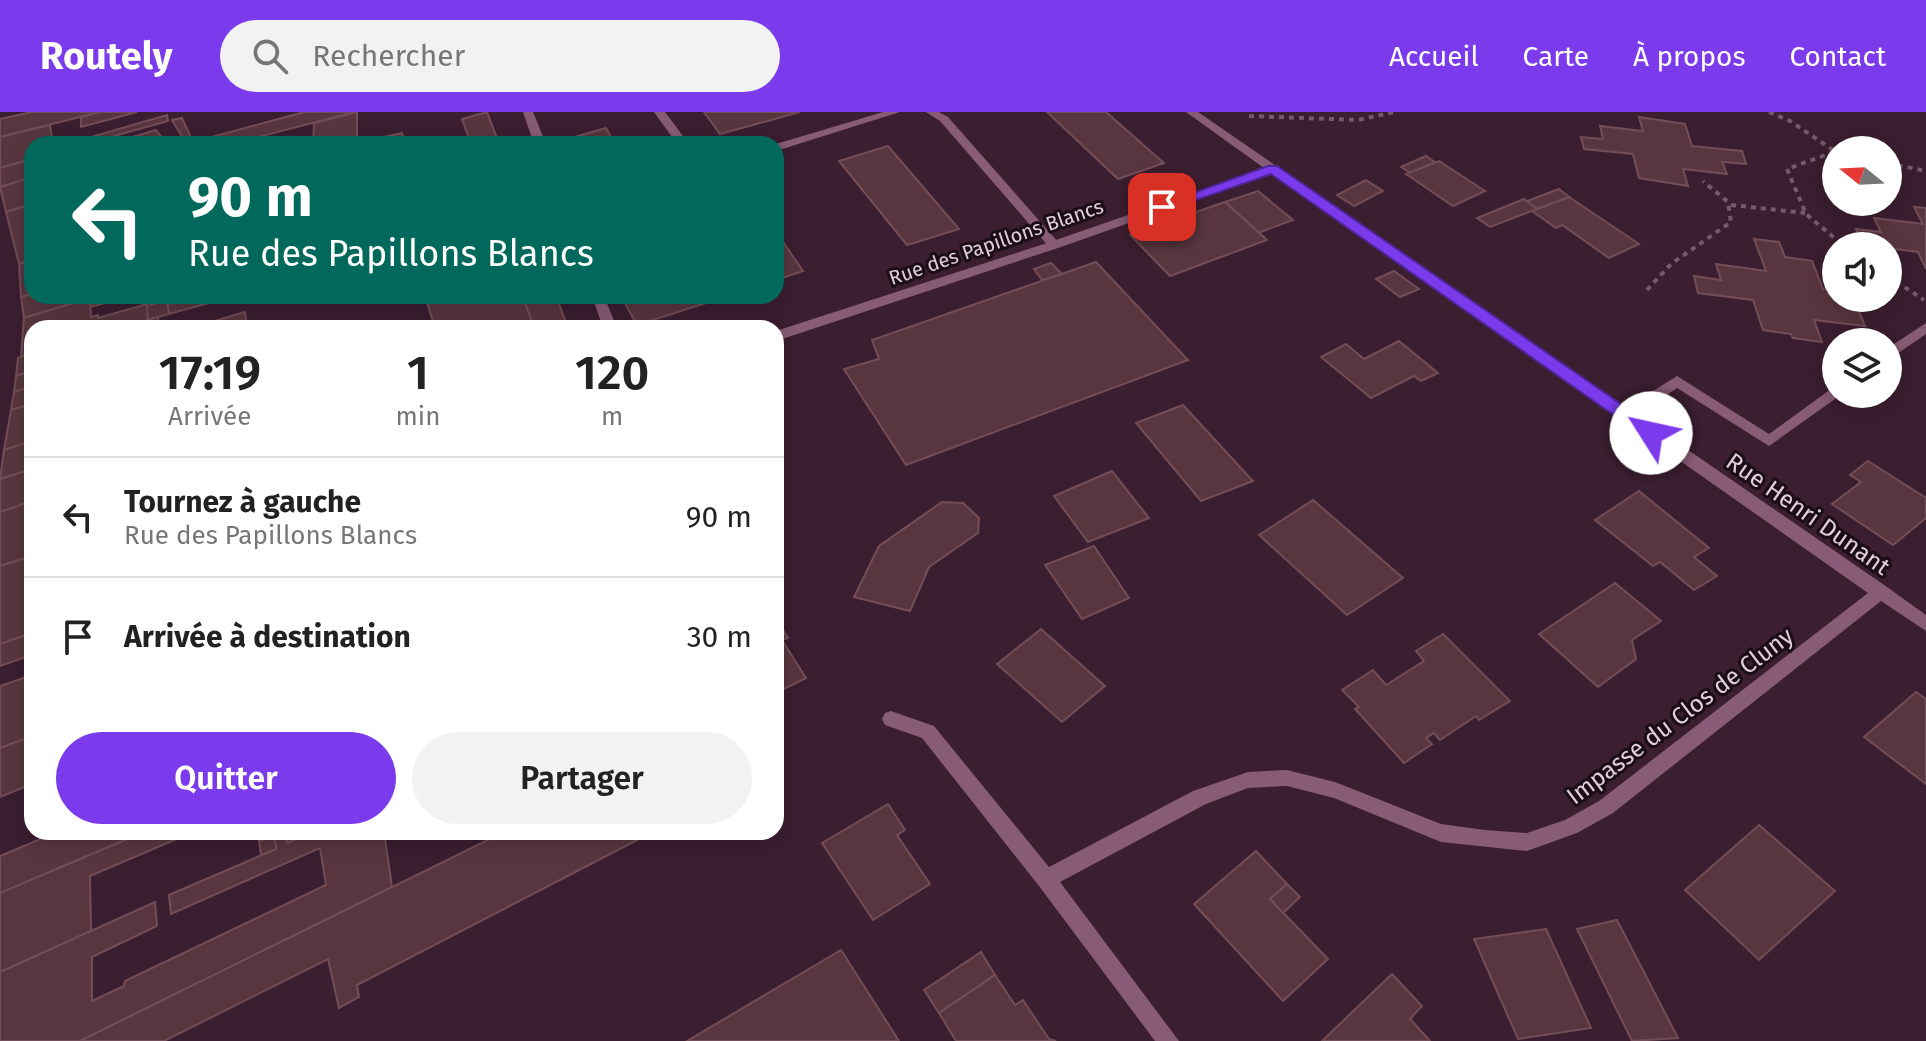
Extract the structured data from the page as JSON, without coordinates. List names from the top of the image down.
{
  "streets": {
    "street": ["Rue des Papillons Blancs", "Rue Henri Dunant", "Impasse du Clos de Cluny"]
  },
  "crossings": [
    ["Rue des Papillons Blancs", "Rue Henri Dunant"],
    ["Rue Henri Dunant", "Impasse du Clos de Cluny"]
  ],
  "north": "left",
  "page": {
    "header": "Routely",
    "search": "Rechercher",
    "nav": [
      "Accueil",
      "Carte",
      "À propos",
      "Contact"
    ],
    "turn": ["90 m", "Rue des Papillons Blancs"],
    "eta": [
      "17:19",
      "Arrivée",
      "1",
      "min",
      "120",
      "m"
    ],
    "list": [
      {
        "name": "Tournez à gauche",
        "note": "Rue des Papillons Blancs",
        "value": "90 m"
      },
      {
        "name": "Arrivée à destination",
        "value": "30 m"
      }
    ],
    "buttons": ["Quitter", "Partager"]
  }
}
